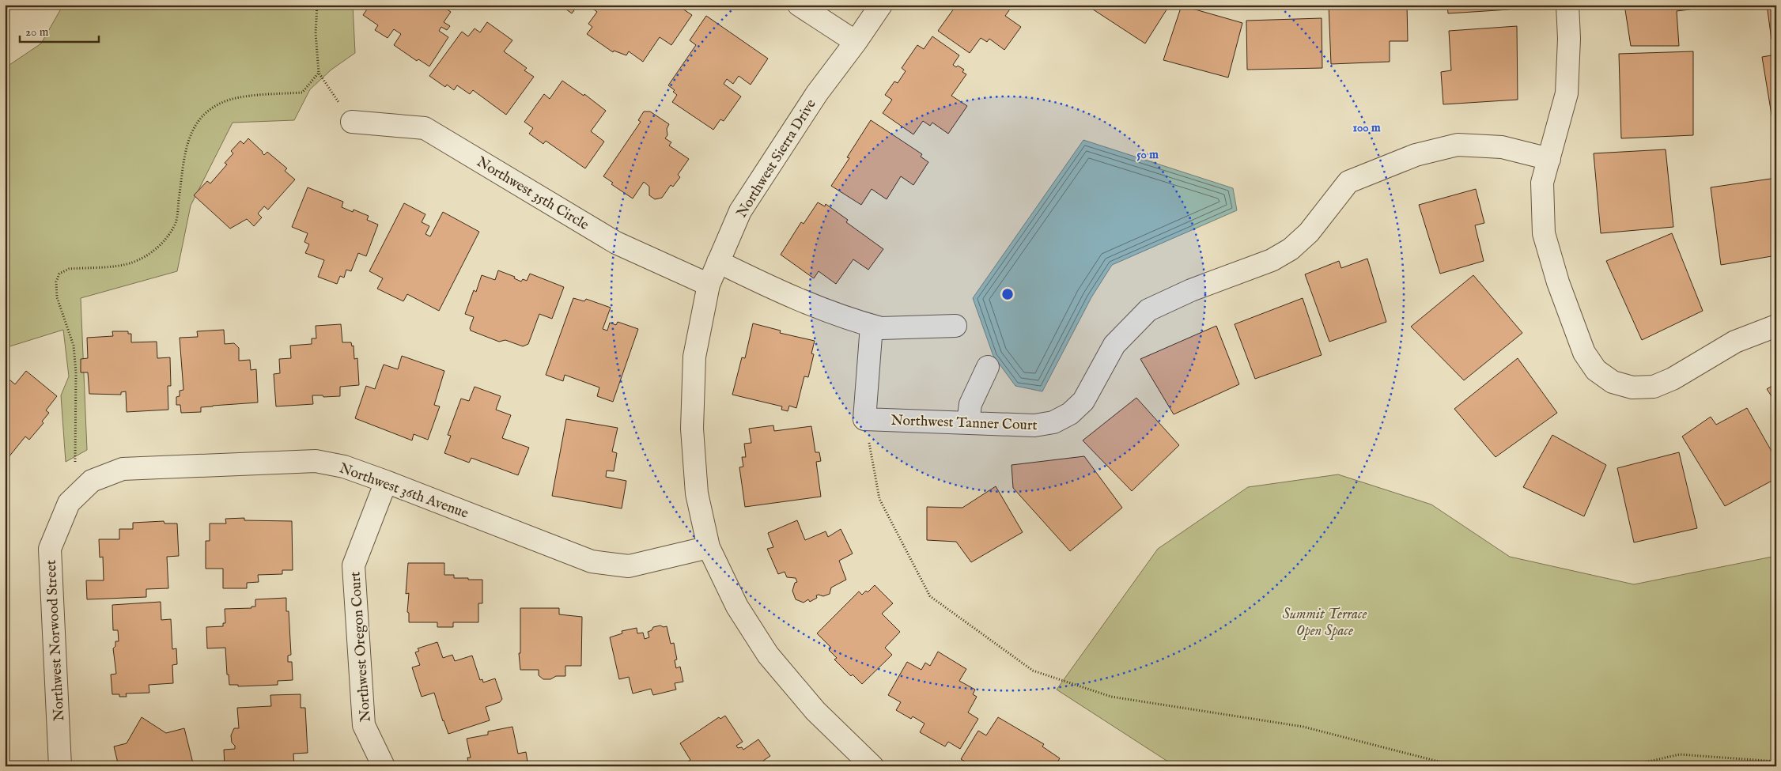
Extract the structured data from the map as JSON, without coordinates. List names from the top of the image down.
{
  "streets": {
    "street": [
      "Northwest Sierra Drive",
      "Northwest 35th Circle",
      "Northwest Tanner Court",
      "Northwest 36th Avenue",
      "Northwest Norwood Street",
      "Northwest Oregon Court"
    ]
  },
  "crossings": [
    ["Northwest Sierra Drive", "Northwest 35th Circle"],
    ["Northwest Sierra Drive", "Northwest 36th Avenue"],
    ["Northwest 36th Avenue", "Northwest Norwood Street"],
    ["Northwest 36th Avenue", "Northwest Oregon Court"]
  ],
  "parks": ["Summit Terrace Open Space"],
  "scale_bar": "20 m",
  "rings": ["100 m", "50 m"]
}
